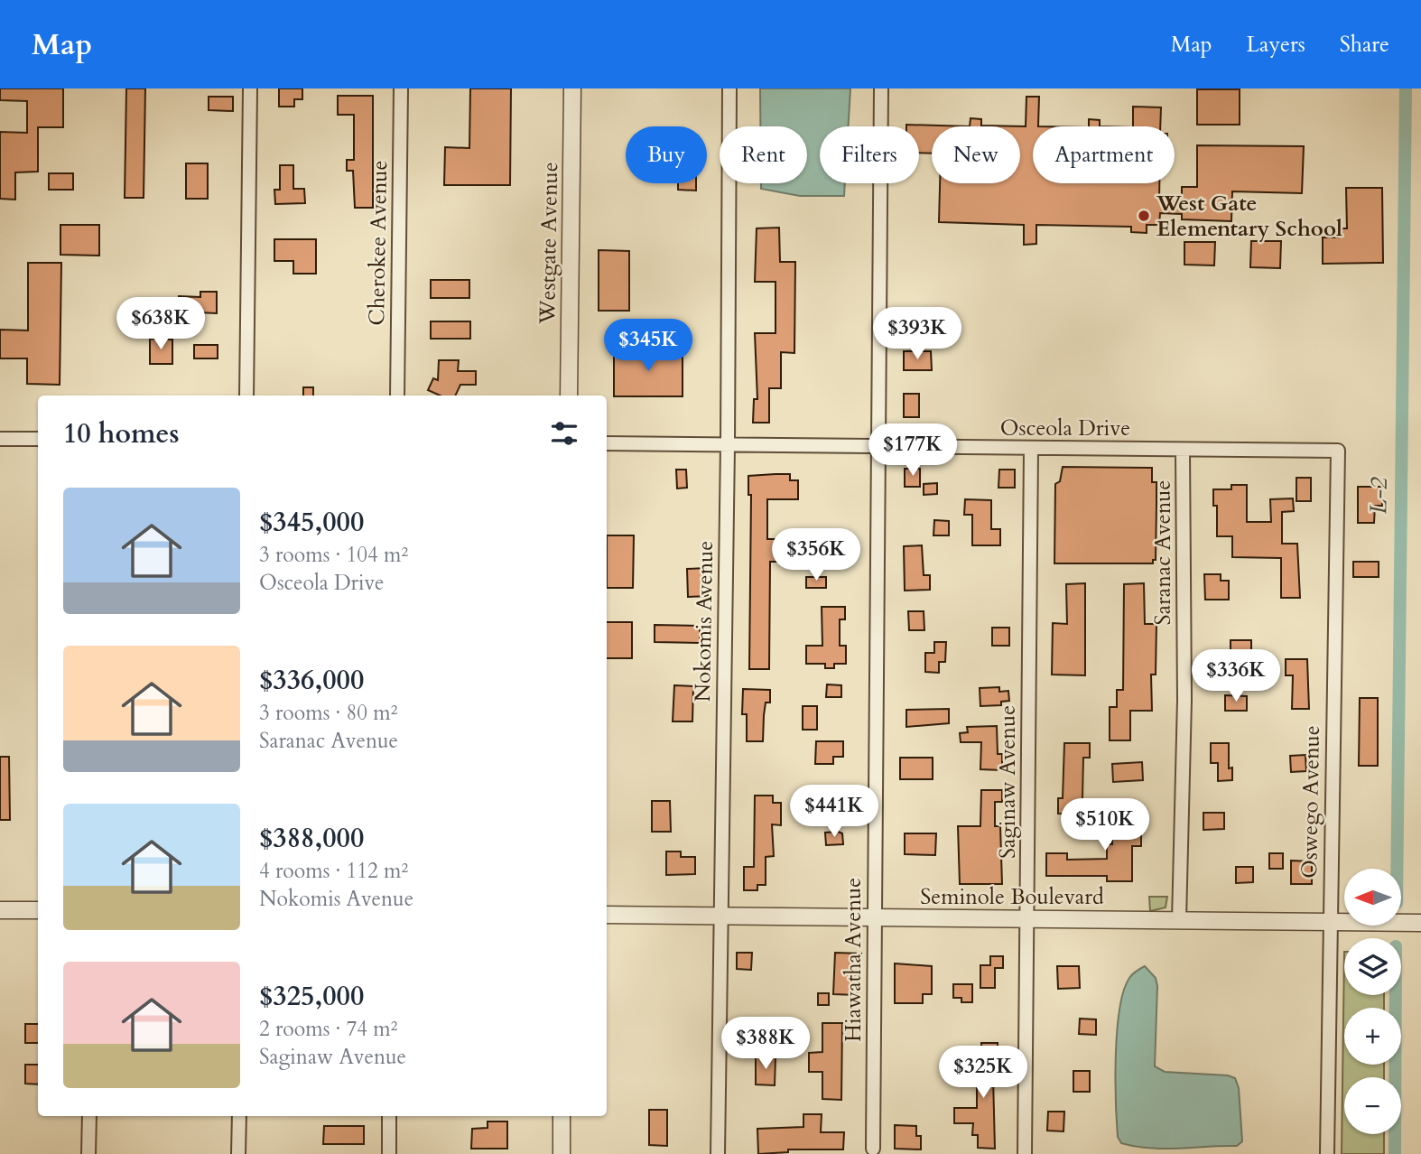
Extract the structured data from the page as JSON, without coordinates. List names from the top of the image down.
{
  "streets": {
    "street": [
      "Cherokee Avenue",
      "Westgate Avenue",
      "Osceola Drive",
      "Saranac Avenue",
      "Nokomis Avenue",
      "Saginaw Avenue",
      "Oswego Avenue",
      "Seminole Boulevard",
      "Hiawatha Avenue"
    ]
  },
  "crossings": [
    ["Osceola Drive", "Saranac Avenue"],
    ["Osceola Drive", "Nokomis Avenue"],
    ["Osceola Drive", "Saginaw Avenue"],
    ["Osceola Drive", "Oswego Avenue"],
    ["Osceola Drive", "Hiawatha Avenue"],
    ["Saranac Avenue", "Seminole Boulevard"],
    ["Nokomis Avenue", "Seminole Boulevard"],
    ["Saginaw Avenue", "Seminole Boulevard"],
    ["Oswego Avenue", "Seminole Boulevard"],
    ["Seminole Boulevard", "Hiawatha Avenue"]
  ],
  "water": ["L-2"],
  "places": ["West Gate Elementary School"],
  "north": "left",
  "page": {
    "header": "Map",
    "nav": ["Map", "Layers", "Share"],
    "chip": [
      "Buy",
      "Rent",
      "Filters",
      "New",
      "Apartment"
    ],
    "price": [
      "$638K",
      "$393K",
      "$345K",
      "$177K",
      "$356K",
      "$336K",
      "$441K",
      "$510K",
      "$388K",
      "$325K"
    ],
    "heading": "10 homes",
    "list": [
      {
        "name": "$345,000",
        "note": "3 rooms · 104 m² · Osceola Drive"
      },
      {
        "name": "$336,000",
        "note": "3 rooms · 80 m² · Saranac Avenue"
      },
      {
        "name": "$388,000",
        "note": "4 rooms · 112 m² · Nokomis Avenue"
      },
      {
        "name": "$325,000",
        "note": "2 rooms · 74 m² · Saginaw Avenue"
      }
    ],
    "map_buttons": ["+", "−"]
  }
}
